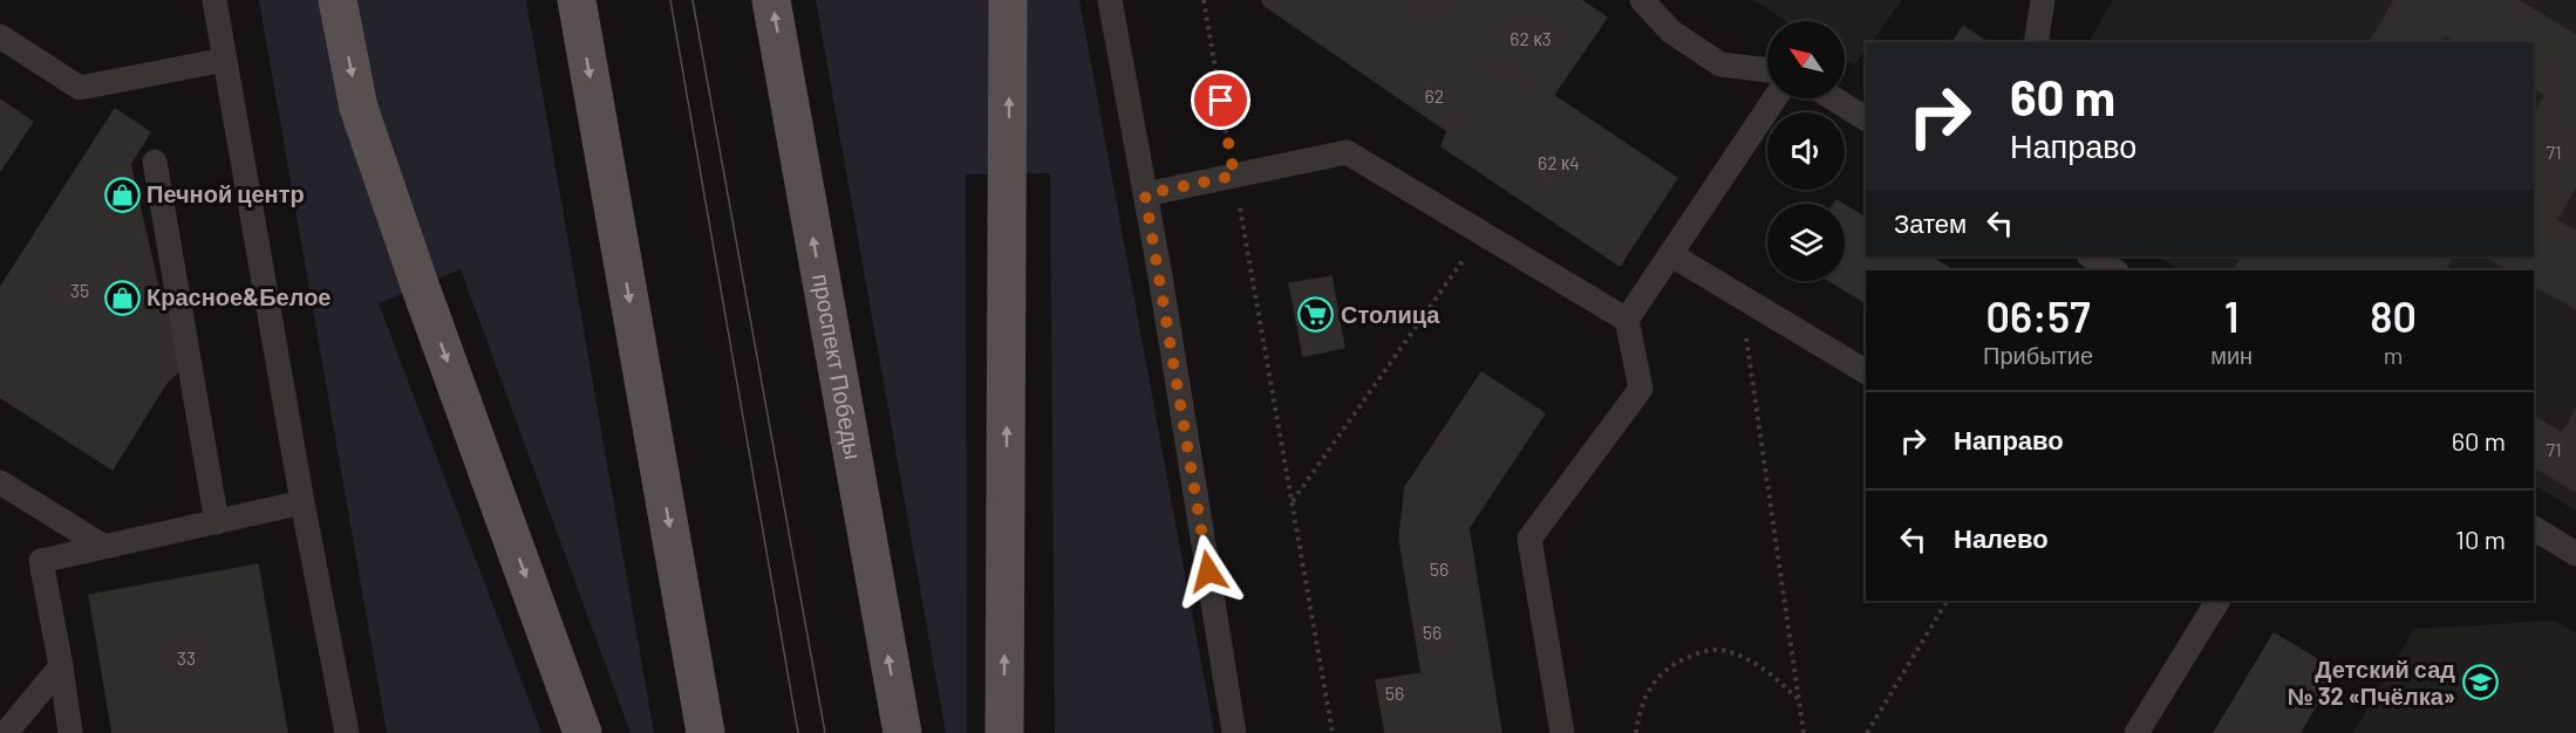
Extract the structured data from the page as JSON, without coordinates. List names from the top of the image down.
{
  "streets": {
    "main road": ["проспект Победы"]
  },
  "places": {
    "shop": ["Печной центр", "Красное&Белое"],
    "supermarket": ["Столица"],
    "school or university": ["Детский сад № 32 «Пчёлка»"]
  },
  "house_numbers": [
    "62 к3",
    "62",
    "71",
    "62 к4",
    "35",
    "71",
    "56",
    "56",
    "33",
    "56"
  ],
  "north": "top left",
  "page": {
    "turn": ["60 m", "Направо"],
    "then": "Затем",
    "eta": [
      "06:57",
      "Прибытие",
      "1",
      "мин",
      "80",
      "m"
    ],
    "list": [
      {
        "name": "Направо",
        "value": "60 m"
      },
      {
        "name": "Налево",
        "value": "10 m"
      }
    ]
  }
}
